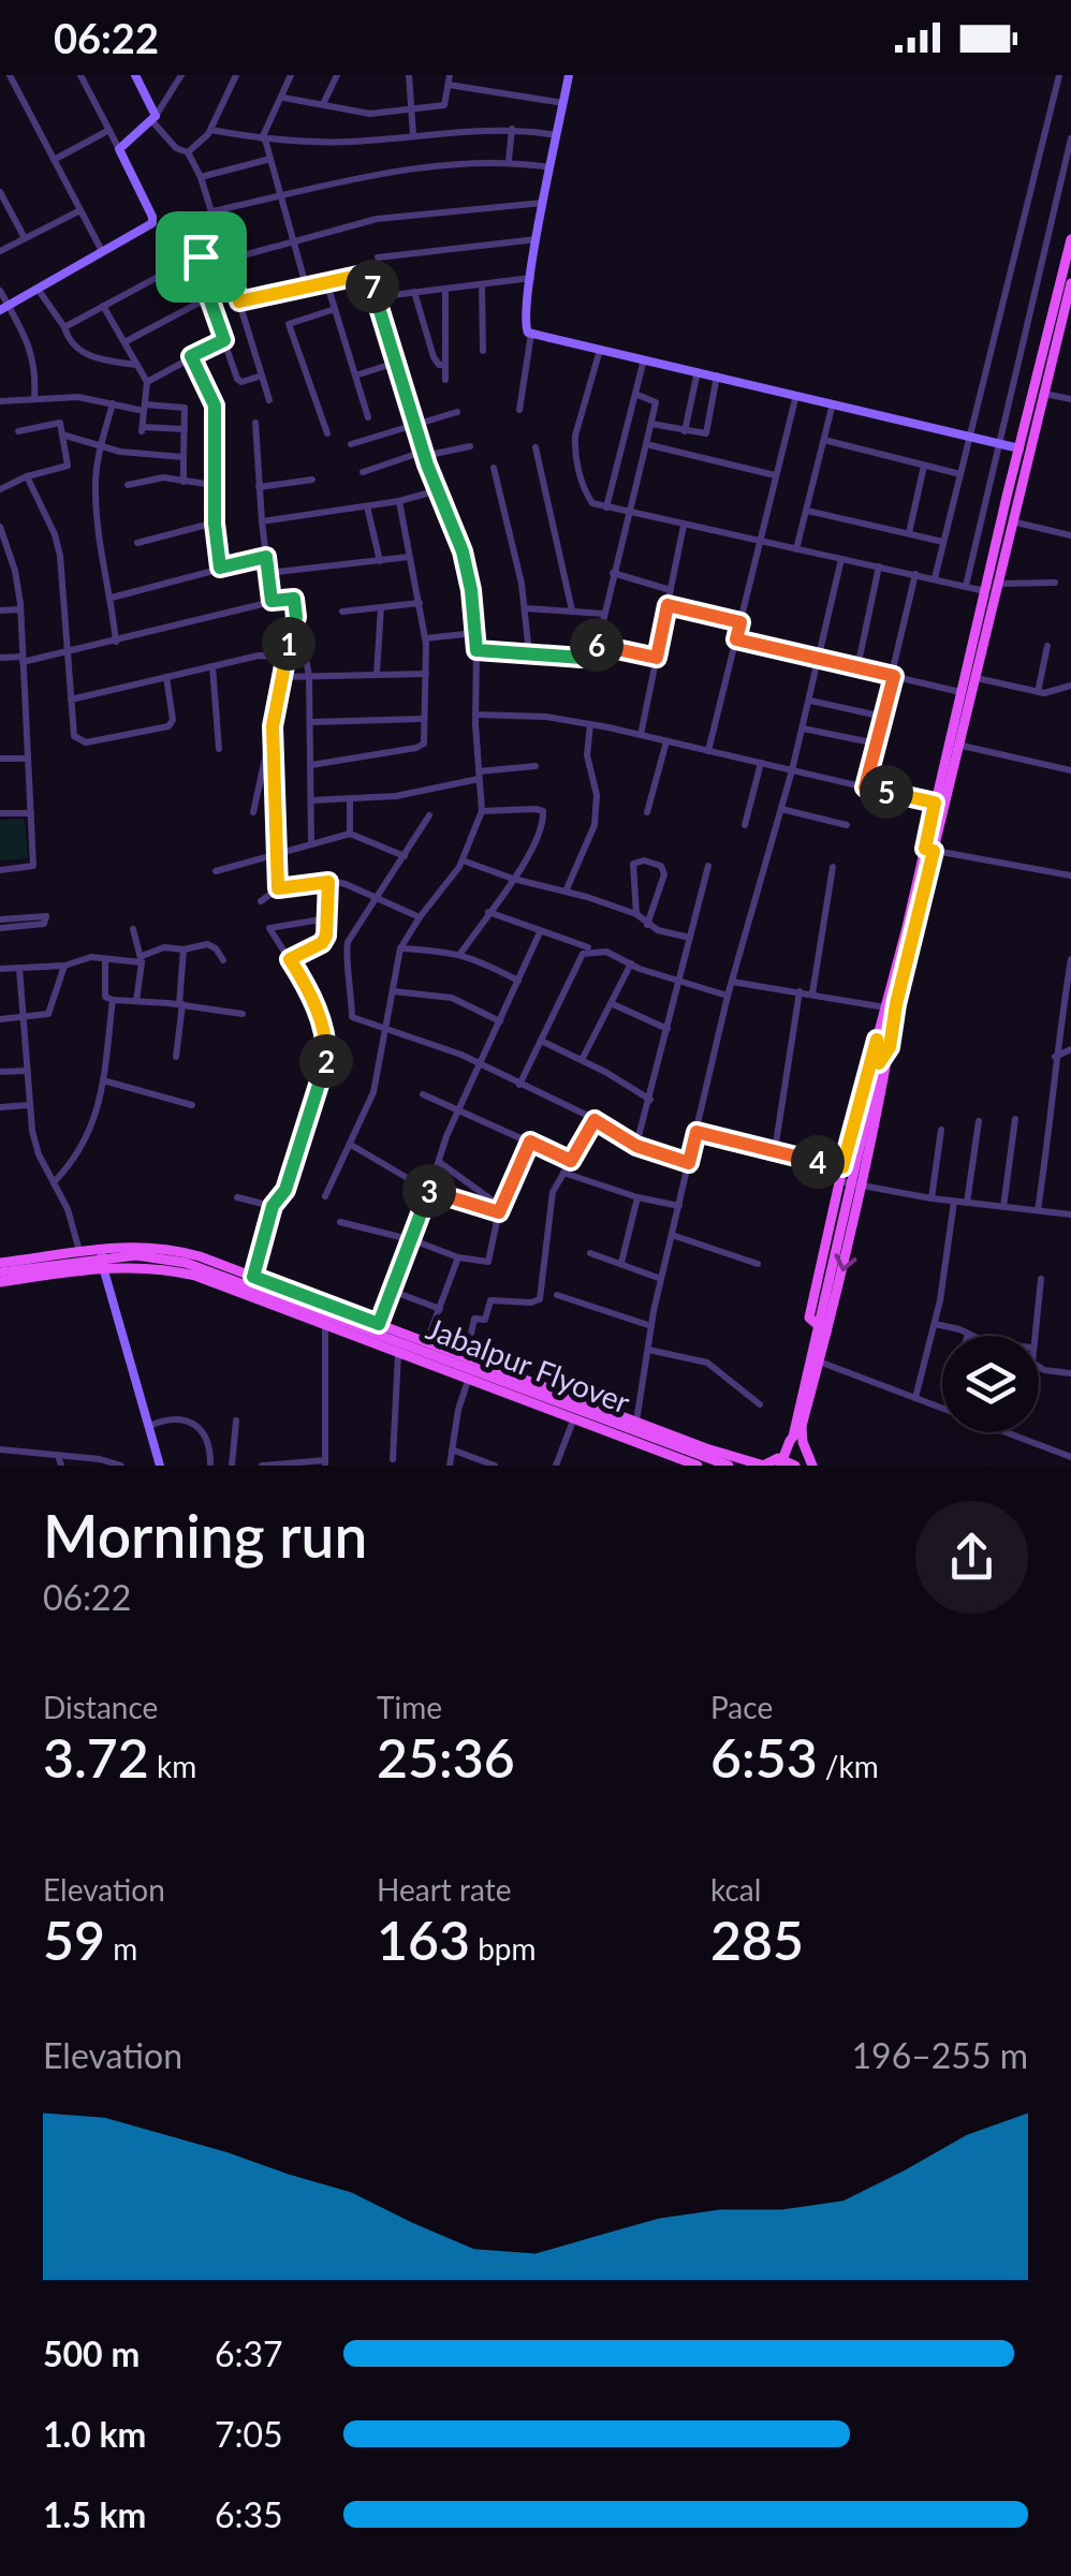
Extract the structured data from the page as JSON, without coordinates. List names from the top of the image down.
{
  "streets": {
    "main road": ["Jabalpur Flyover"]
  },
  "page": {
    "status": "06:22",
    "pins": [
      "7",
      "1",
      "6",
      "5",
      "2",
      "4",
      "3"
    ],
    "heading": ["Morning run", "06:22"],
    "stats": [
      ["Distance", "3.72 km"],
      ["Time", "25:36"],
      ["Pace", "6:53 /km"],
      ["Elevation", "59 m"],
      ["Heart rate", "163 bpm"],
      ["kcal", "285"]
    ],
    "chart": ["Elevation", "196–255 m"],
    "list": [
      {
        "name": "500 m",
        "note": "6:37"
      },
      {
        "name": "1.0 km",
        "note": "7:05"
      },
      {
        "name": "1.5 km",
        "note": "6:35"
      }
    ]
  }
}
